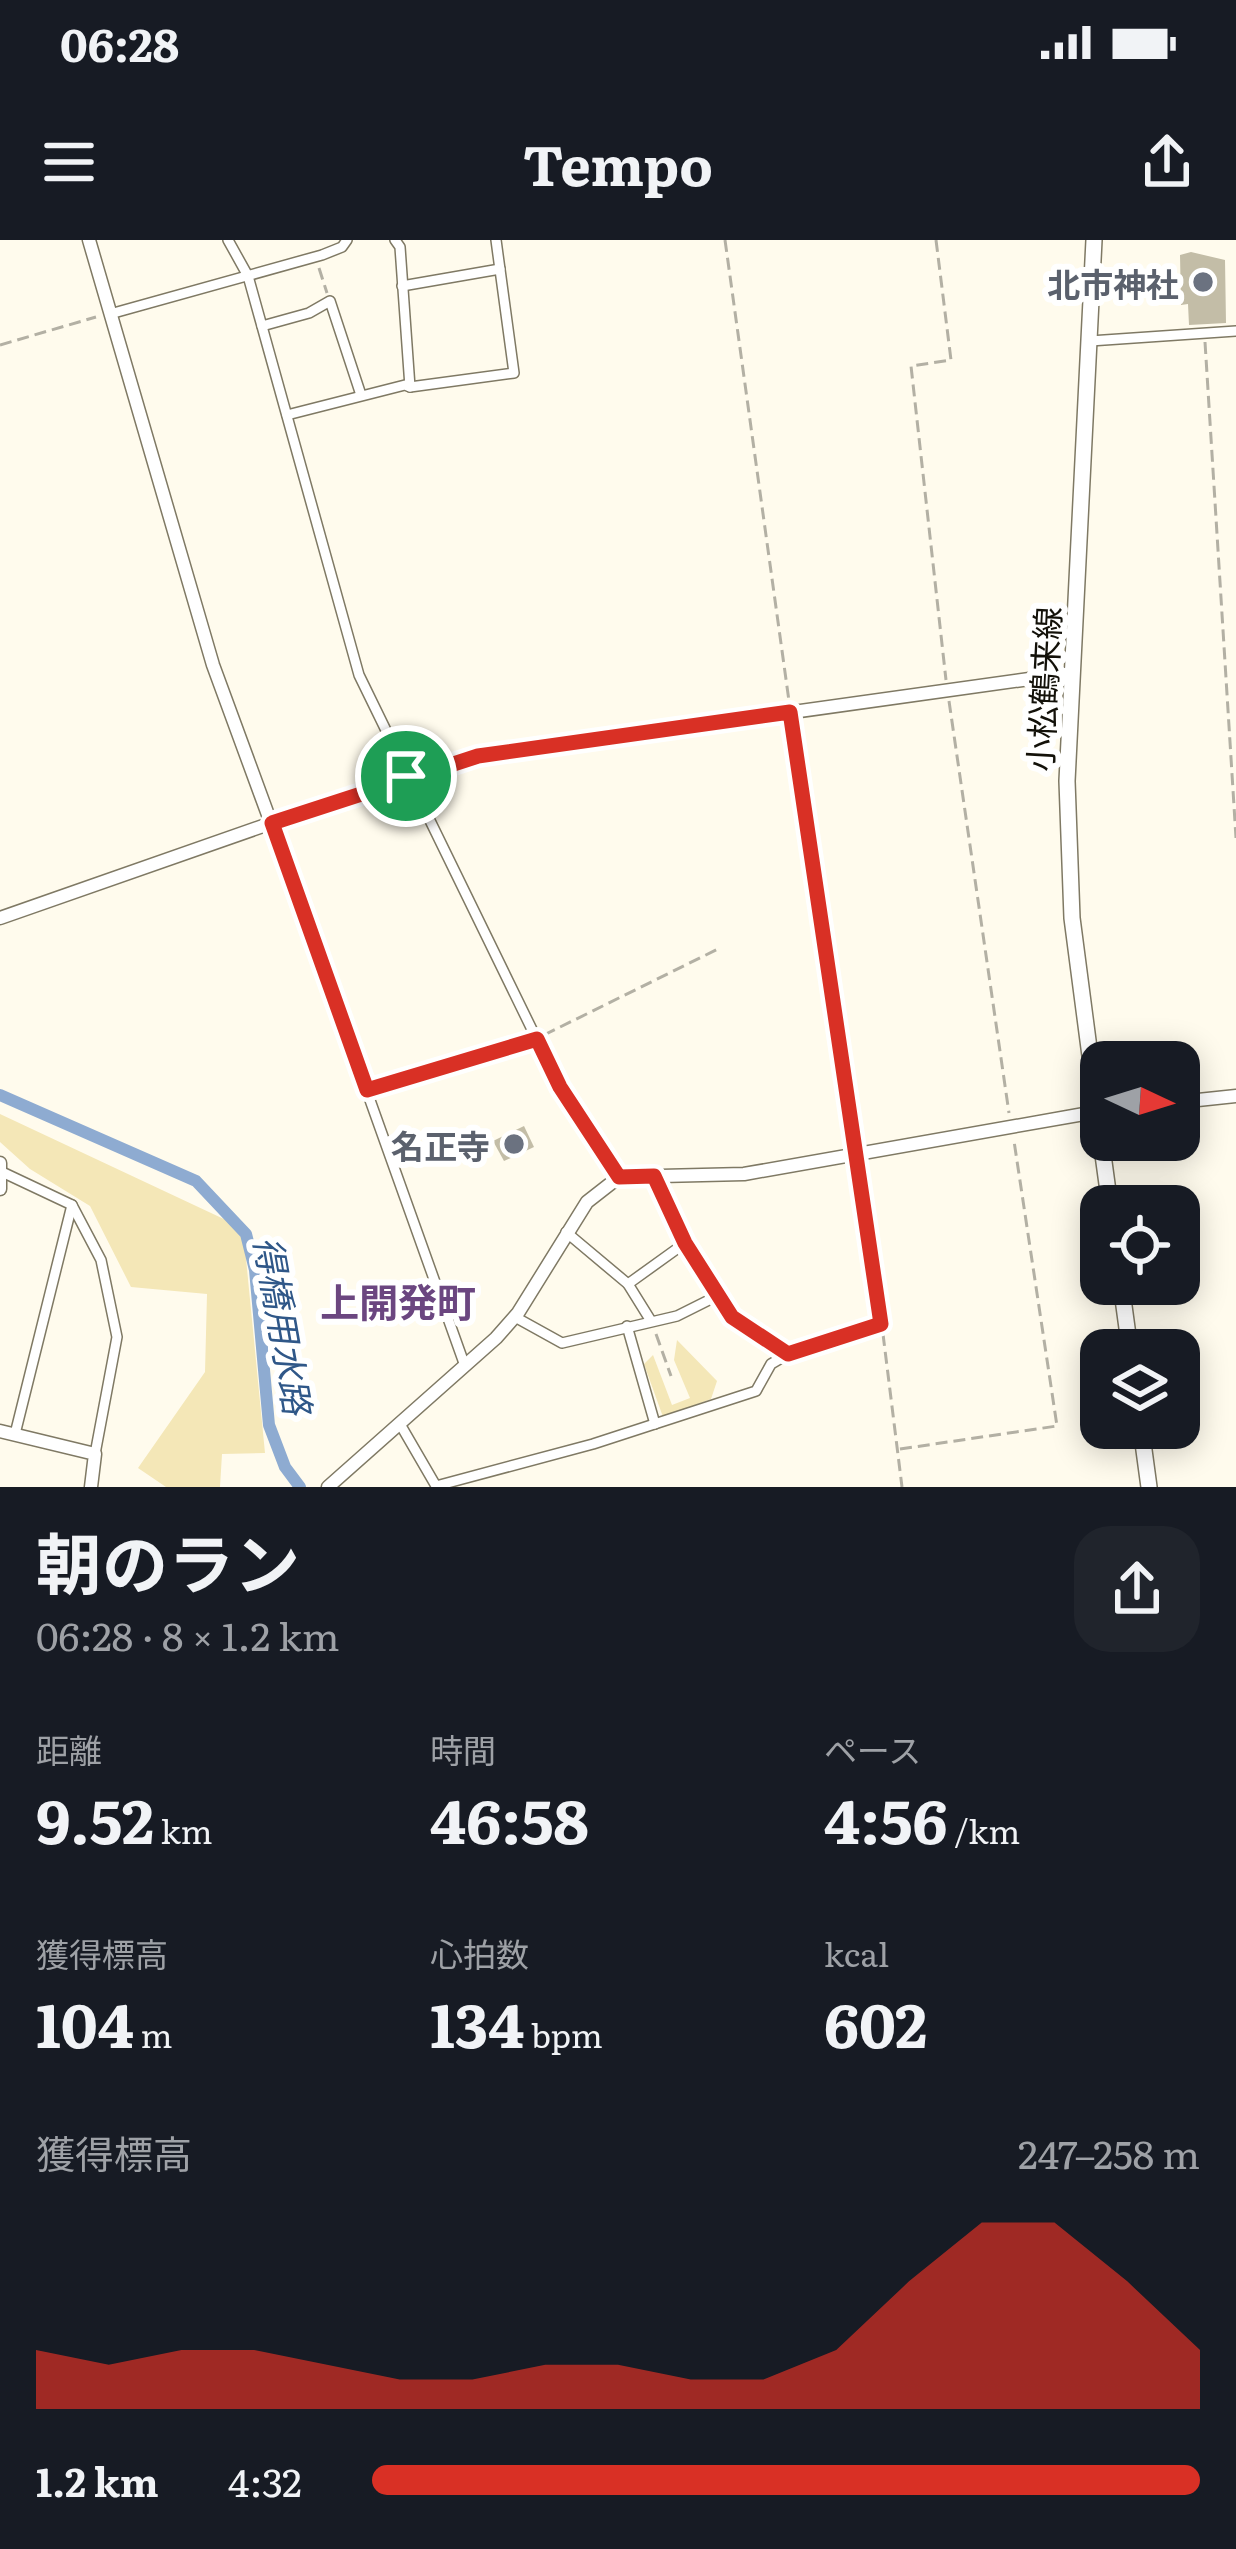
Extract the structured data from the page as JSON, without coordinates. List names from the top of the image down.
{
  "streets": {
    "main road": ["小松鶴来線"]
  },
  "districts": ["上開発町"],
  "water": ["得橋用水路"],
  "places": ["北市神社", "名正寺"],
  "north": "right",
  "page": {
    "status": "06:28",
    "header": "Tempo",
    "heading": ["朝のラン", "06:28 · 8 × 1.2 km"],
    "stats": [
      ["距離", "9.52 km"],
      ["時間", "46:58"],
      ["ペース", "4:56 /km"],
      ["獲得標高", "104 m"],
      ["心拍数", "134 bpm"],
      ["kcal", "602"]
    ],
    "chart": ["獲得標高", "247–258 m"],
    "list": [
      {
        "name": "1.2 km",
        "note": "4:32"
      }
    ]
  }
}
